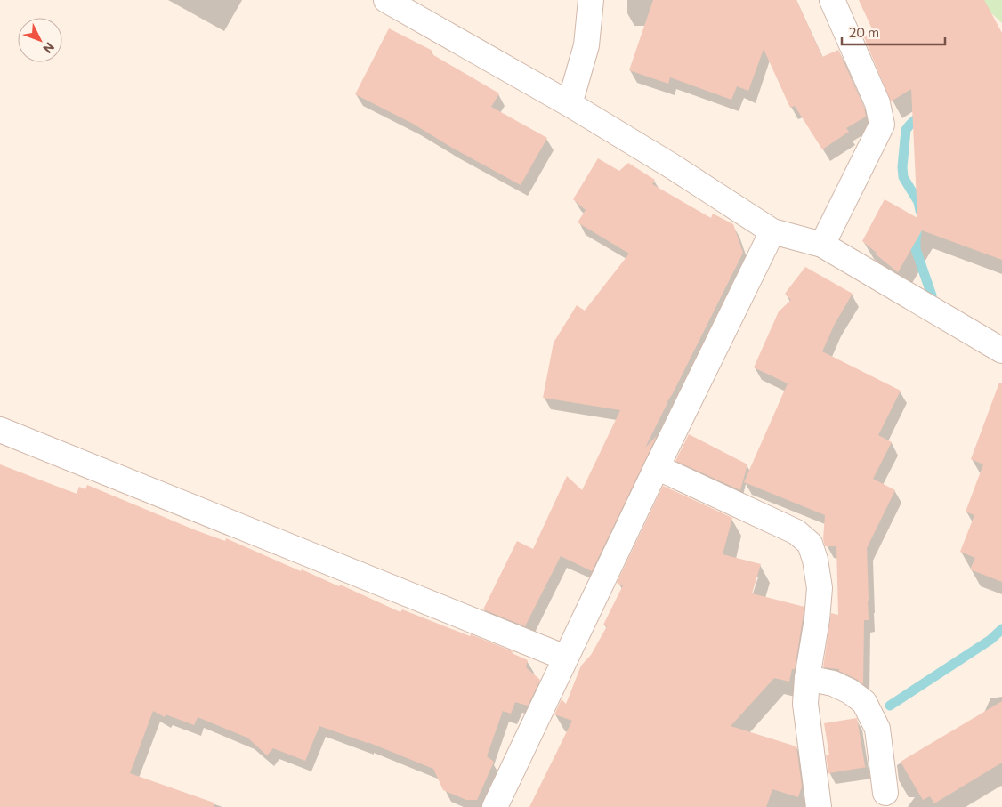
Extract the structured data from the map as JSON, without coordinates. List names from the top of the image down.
{
  "scale_bar": "20 m",
  "north": "bottom right"
}
